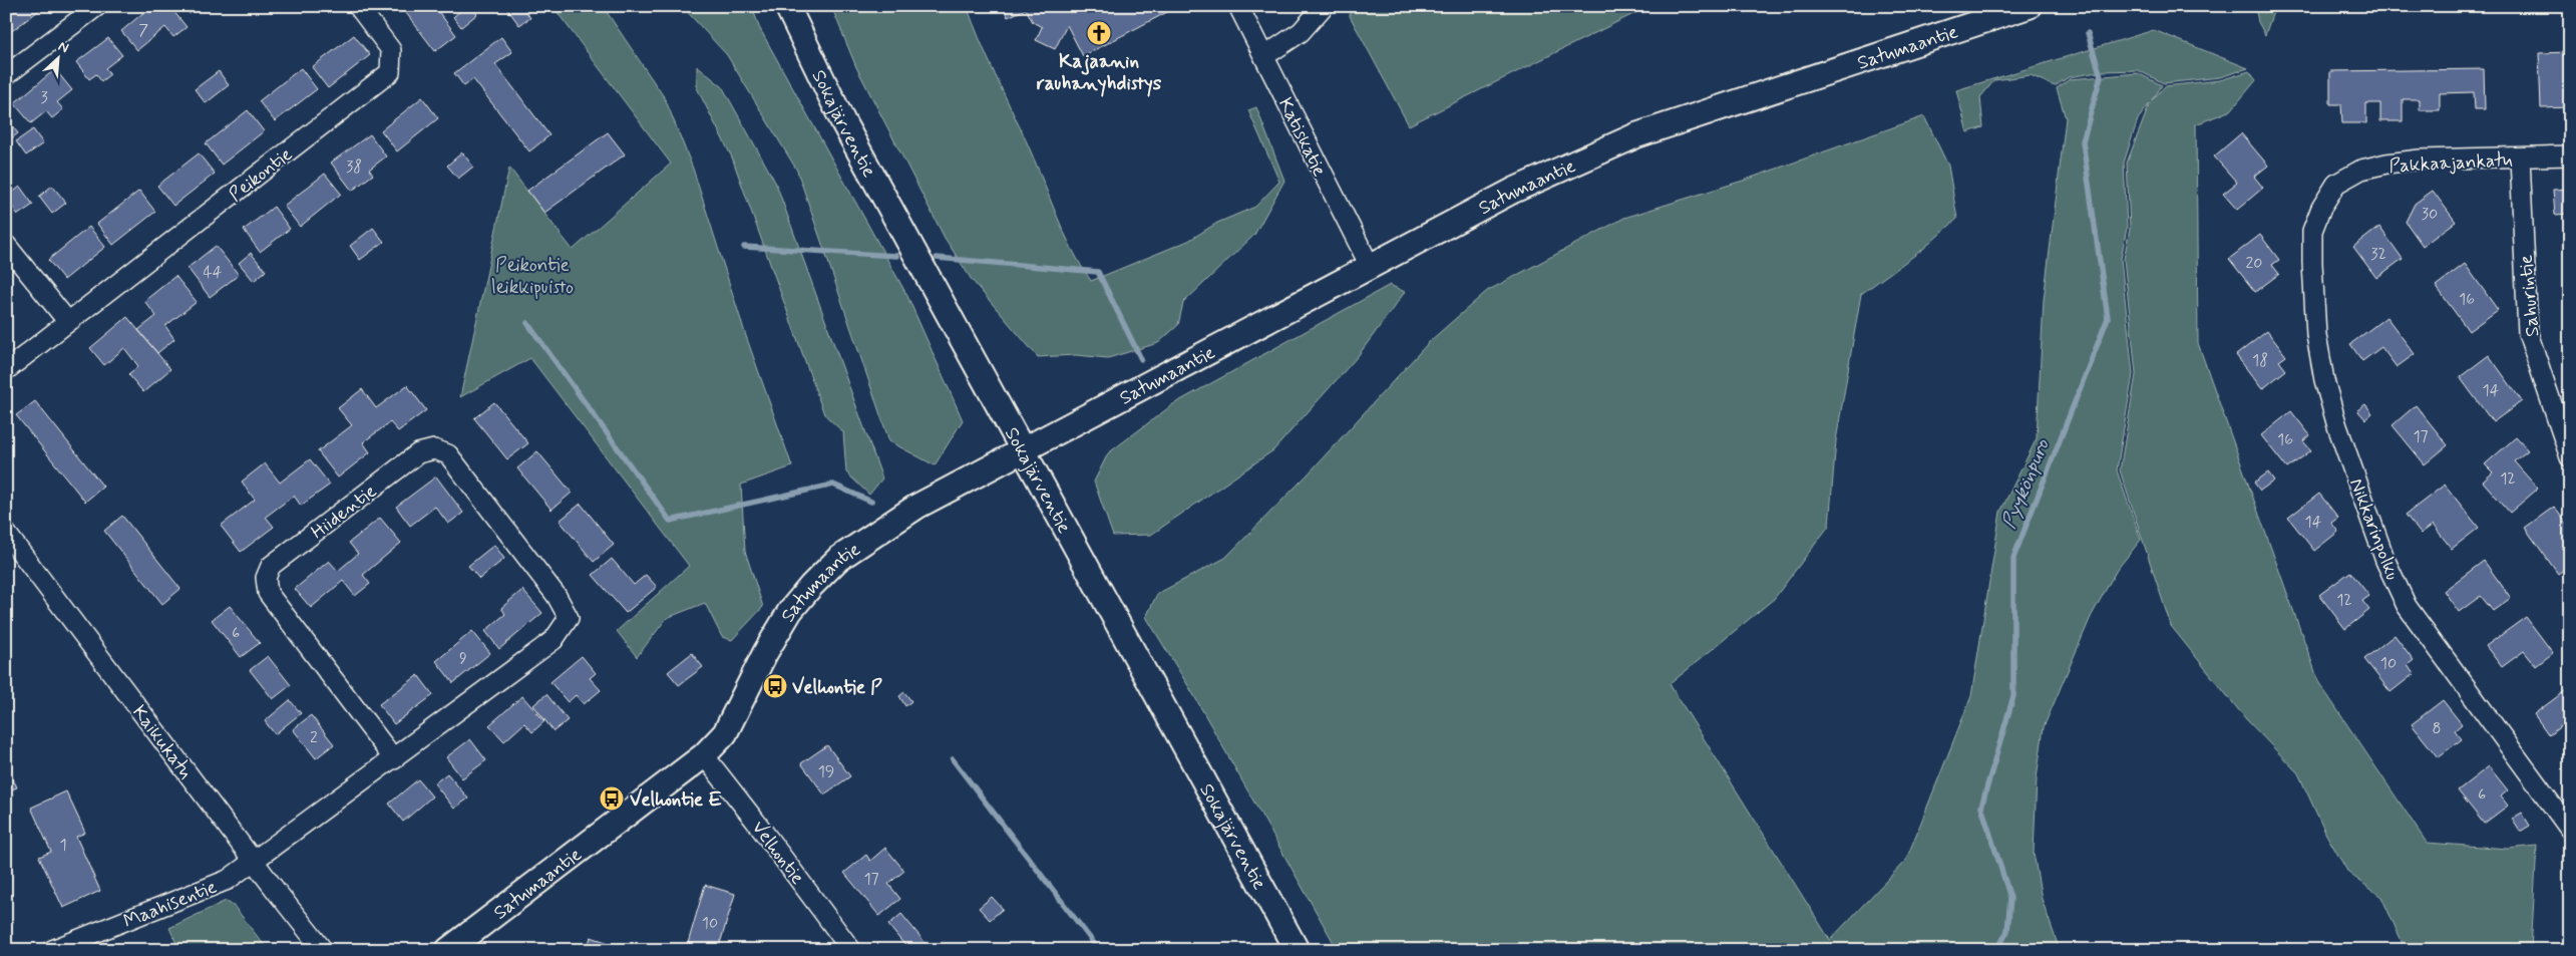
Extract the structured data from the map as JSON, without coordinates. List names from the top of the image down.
{
  "streets": {
    "street": [
      "Satumaantie",
      "Sokajärventie",
      "Katiskatie",
      "Pakkaajankatu",
      "Peikontie",
      "Sahurintie",
      "Hiidentie",
      "Nikkarinpolku",
      "Kaikukatu",
      "Velhontie",
      "Maahisentie"
    ]
  },
  "crossings": [
    ["Satumaantie", "Sokajärventie"],
    ["Satumaantie", "Katiskatie"],
    ["Satumaantie", "Velhontie"],
    ["Pakkaajankatu", "Sahurintie"],
    ["Pakkaajankatu", "Nikkarinpolku"],
    ["Hiidentie", "Maahisentie"],
    ["Kaikukatu", "Maahisentie"]
  ],
  "water": ["Pyykönpuro"],
  "parks": ["Peikontie leikkipuisto"],
  "places": {
    "church": ["Kajaanin rauhanyhdistys"],
    "bus stop": ["Velhontie P", "Velhontie E"]
  },
  "house_numbers": [
    "7",
    "3",
    "38",
    "30",
    "32",
    "20",
    "44",
    "16",
    "18",
    "14",
    "17",
    "16",
    "12",
    "14",
    "12",
    "6",
    "9",
    "10",
    "8",
    "2",
    "19",
    "6",
    "1",
    "17",
    "10"
  ],
  "north": "top right"
}
